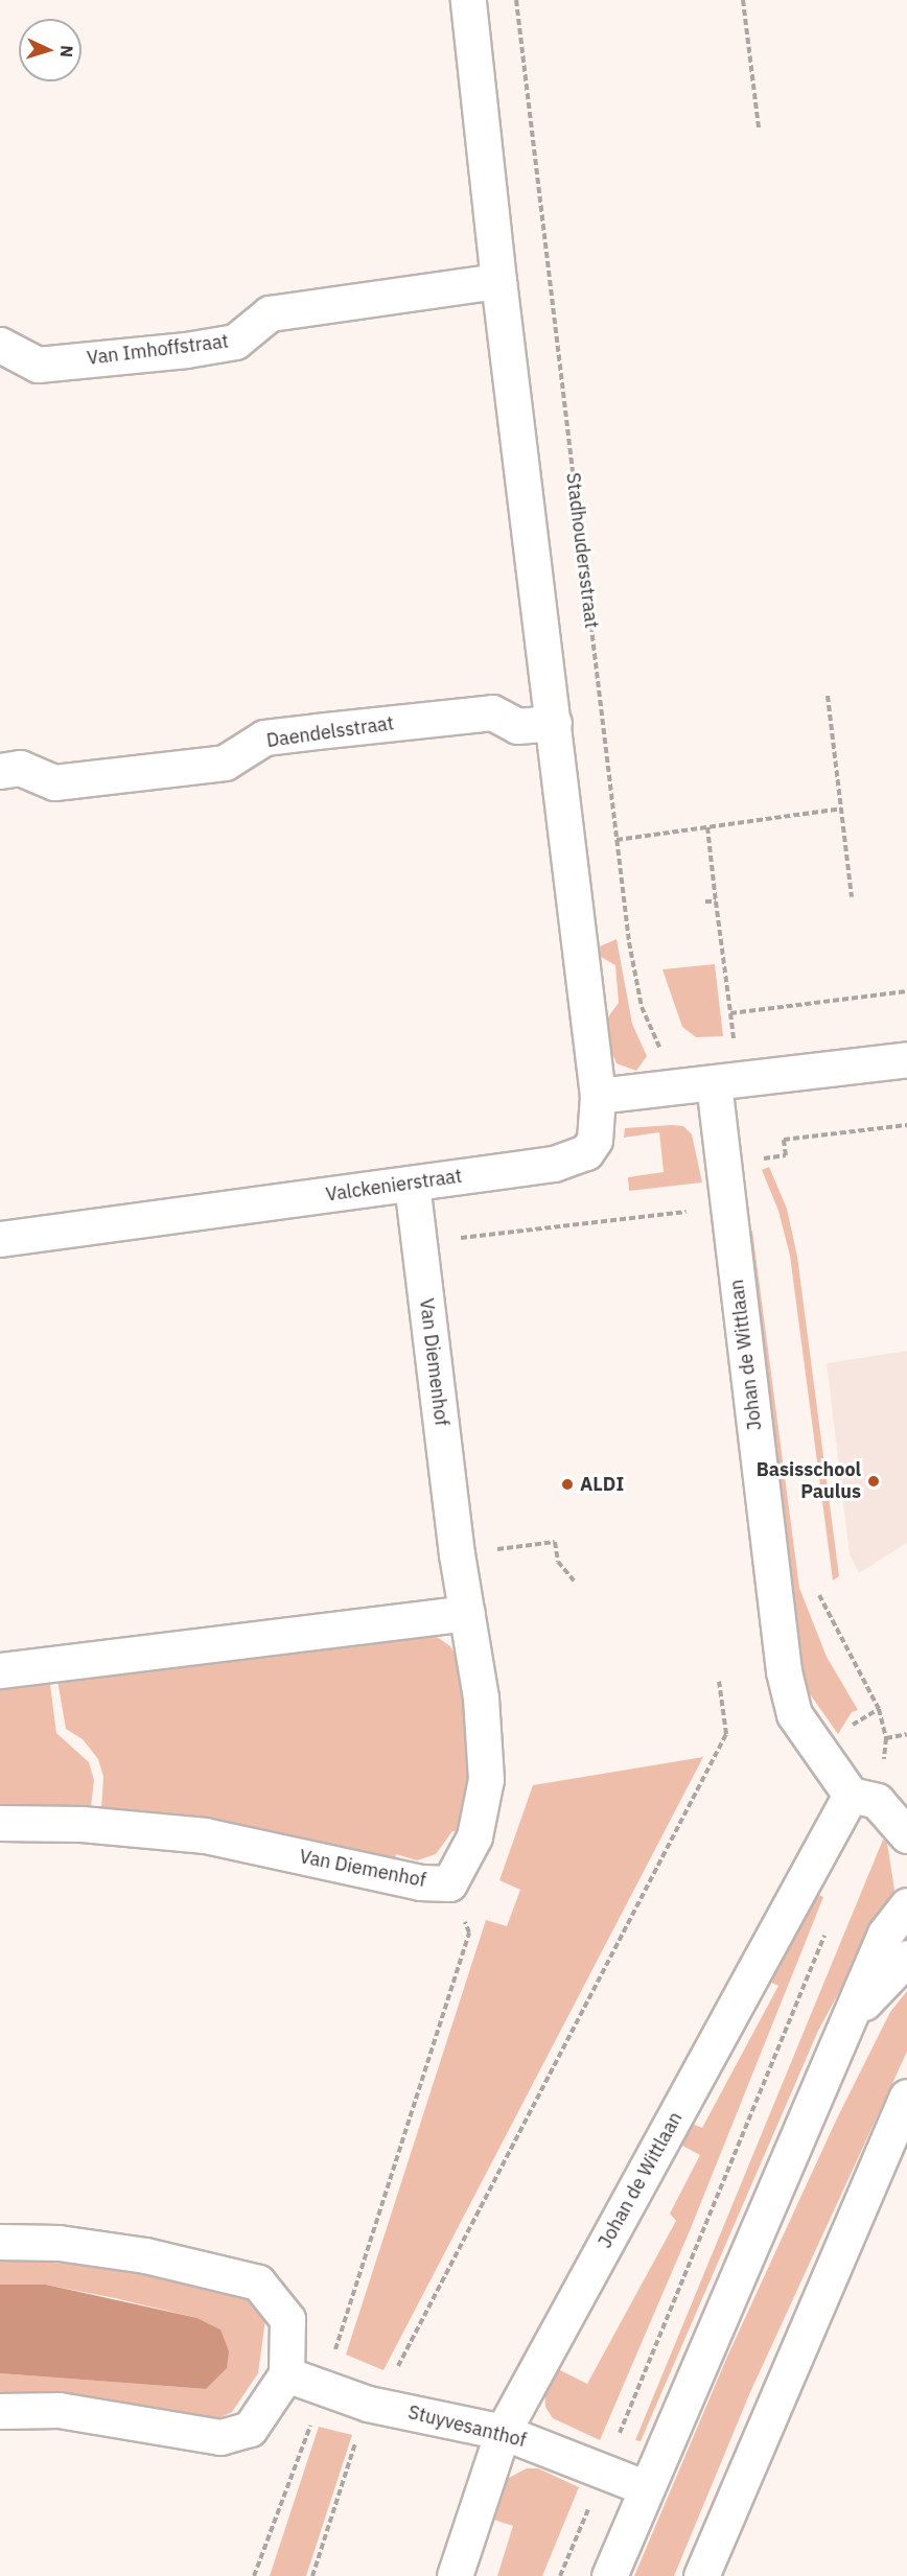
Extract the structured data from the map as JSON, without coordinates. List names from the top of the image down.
{
  "streets": {
    "street": [
      "Van Imhoffstraat",
      "Daendelsstraat",
      "Valckenierstraat",
      "Johan de Wittlaan",
      "Van Diemenhof",
      "Stuyvesanthof"
    ],
    "path": ["Stadhoudersstraat"]
  },
  "crossings": [
    ["Stadhoudersstraat", "Johan de Wittlaan"],
    ["Valckenierstraat", "Van Diemenhof"],
    ["Johan de Wittlaan", "Stuyvesanthof"]
  ],
  "places": ["Basisschool Paulus", "ALDI"],
  "north": "right"
}
